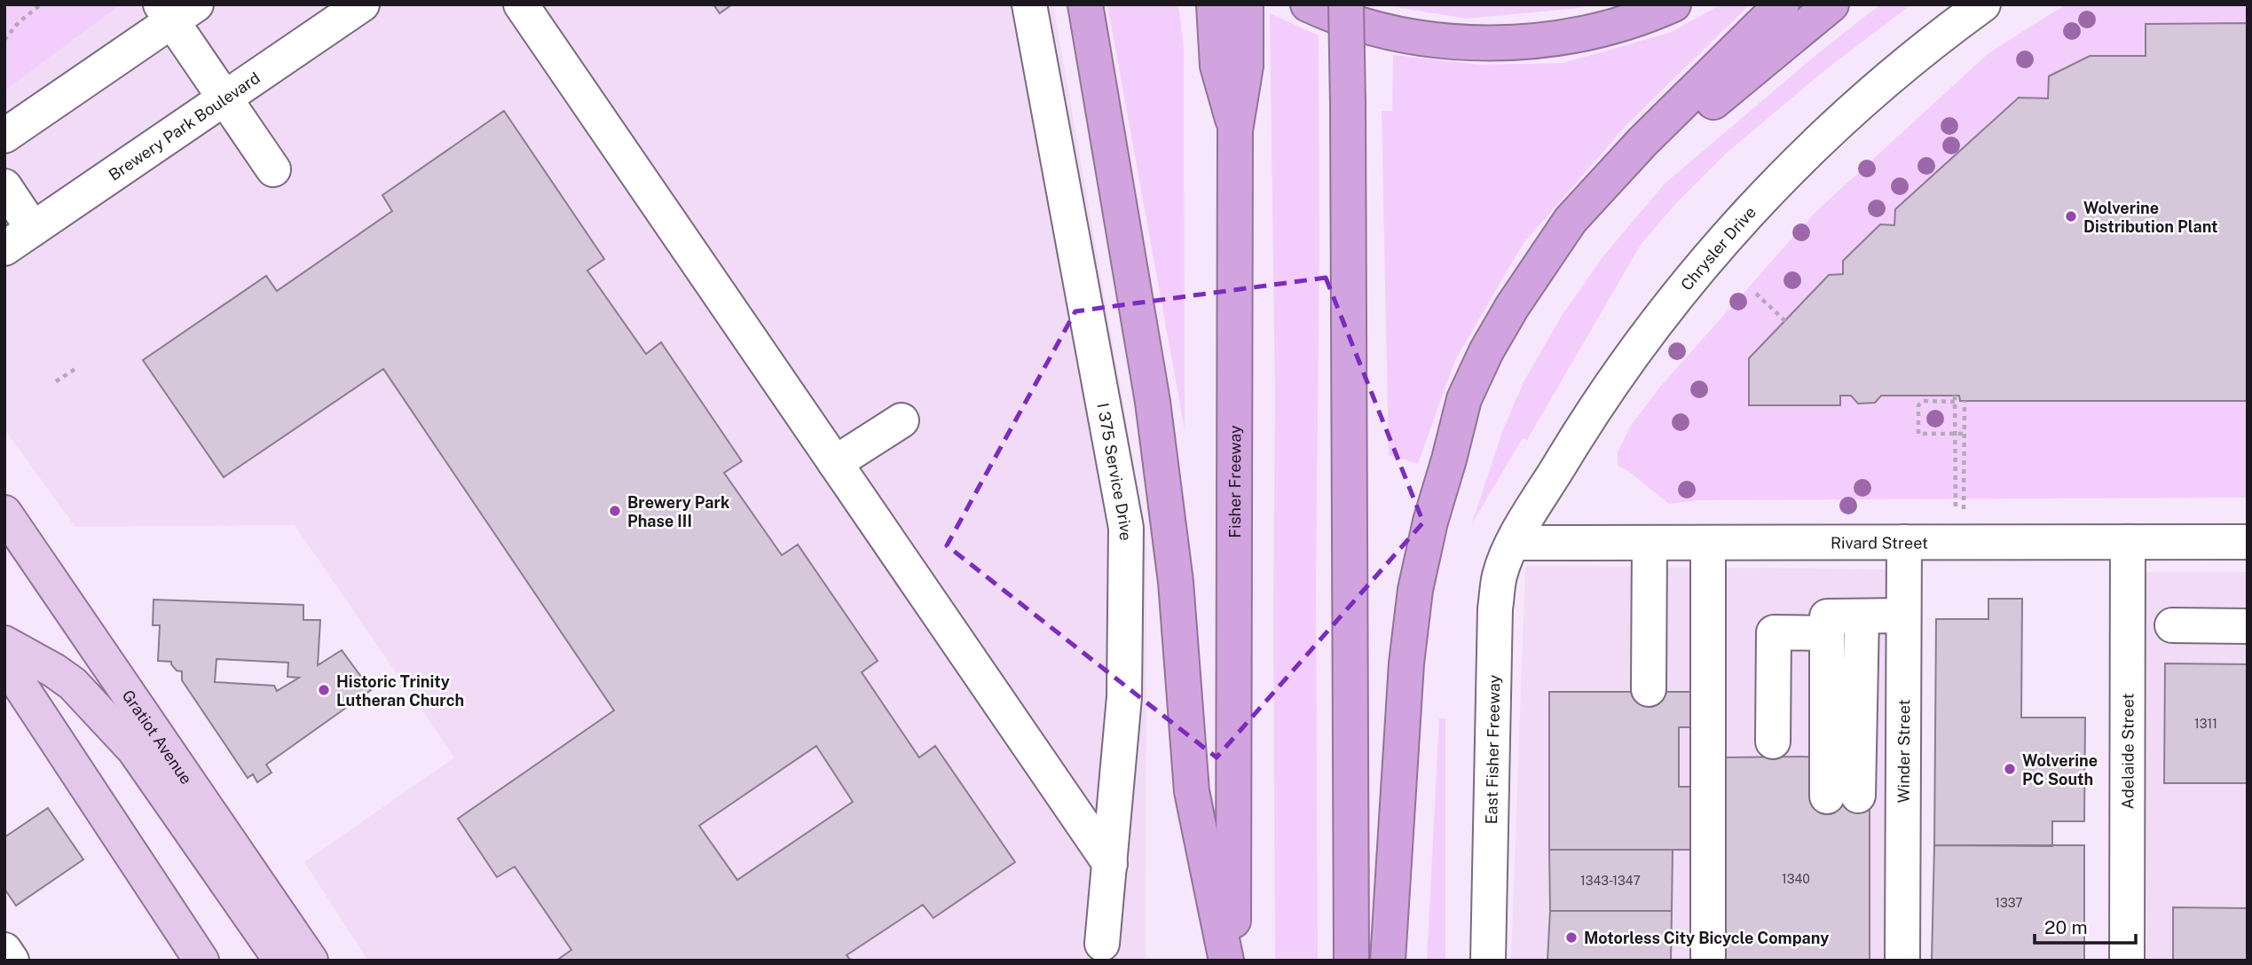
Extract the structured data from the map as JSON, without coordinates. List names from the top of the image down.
{
  "streets": {
    "highway": ["Fisher Freeway"],
    "main road": ["Gratiot Avenue"],
    "street": [
      "Brewery Park Boulevard",
      "Chrysler Drive",
      "I 375 Service Drive",
      "Rivard Street",
      "East Fisher Freeway",
      "Winder Street",
      "Adelaide Street"
    ]
  },
  "crossings": [
    ["Chrysler Drive", "Rivard Street"],
    ["Chrysler Drive", "East Fisher Freeway"],
    ["Rivard Street", "East Fisher Freeway"],
    ["Rivard Street", "Winder Street"],
    ["Rivard Street", "Adelaide Street"]
  ],
  "places": [
    "Wolverine Distribution Plant",
    "Brewery Park Phase III",
    "Historic Trinity Lutheran Church",
    "Wolverine PC South",
    "Motorless City Bicycle Company"
  ],
  "house_numbers": [
    "1311",
    "1340",
    "1343-1347",
    "1337"
  ],
  "scale_bar": "20 m"
}
